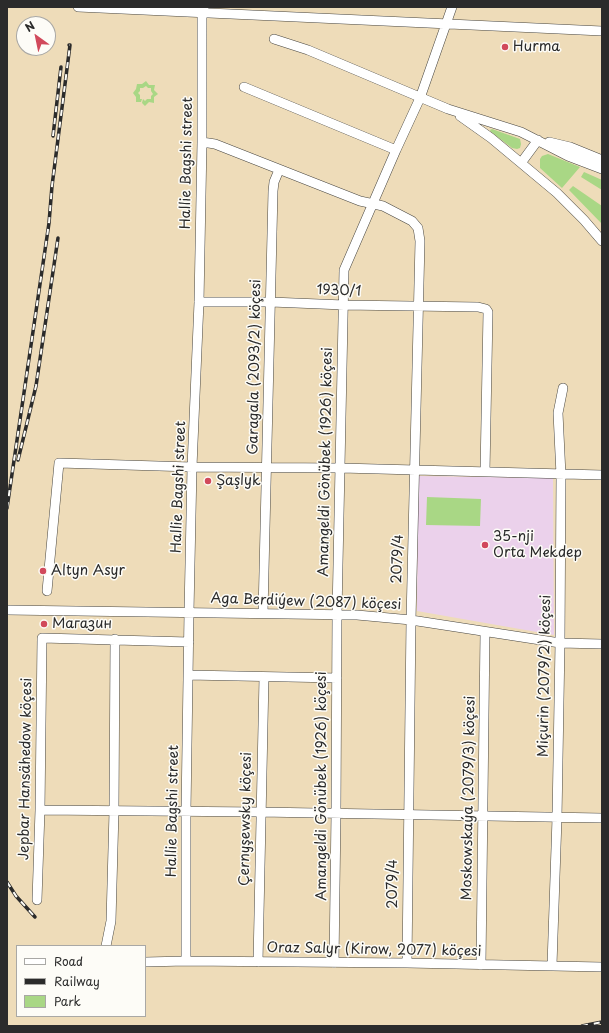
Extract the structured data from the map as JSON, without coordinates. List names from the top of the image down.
{
  "streets": {
    "street": [
      "Hallie Bagshi street",
      "1930/1",
      "Garagala (2093/2) köçesi",
      "Amangeldi Gönübek (1926) köçesi",
      "2079/4",
      "Aga Berdiýew (2087) köçesi",
      "Miçurin (2079/2) köçesi",
      "Jepbar Hansähedow köçesi",
      "Moskowskaýa (2079/3) köçesi",
      "Çernyşewsky köçesi",
      "Oraz Salyr (Kirow, 2077) köçesi"
    ]
  },
  "crossings": [
    ["Hallie Bagshi street", "1930/1"],
    ["Hallie Bagshi street", "Aga Berdiýew (2087) köçesi"],
    ["Hallie Bagshi street", "Oraz Salyr (Kirow, 2077) köçesi"],
    ["1930/1", "Garagala (2093/2) köçesi"],
    ["1930/1", "Amangeldi Gönübek (1926) köçesi"],
    ["1930/1", "2079/4"],
    ["Garagala (2093/2) köçesi", "Aga Berdiýew (2087) köçesi"],
    ["Amangeldi Gönübek (1926) köçesi", "2079/4"],
    ["Amangeldi Gönübek (1926) köçesi", "Aga Berdiýew (2087) köçesi"],
    ["Amangeldi Gönübek (1926) köçesi", "Oraz Salyr (Kirow, 2077) köçesi"],
    ["2079/4", "Aga Berdiýew (2087) köçesi"],
    ["2079/4", "Oraz Salyr (Kirow, 2077) köçesi"],
    ["Aga Berdiýew (2087) köçesi", "Miçurin (2079/2) köçesi"],
    ["Aga Berdiýew (2087) köçesi", "Moskowskaýa (2079/3) köçesi"],
    ["Miçurin (2079/2) köçesi", "Oraz Salyr (Kirow, 2077) köçesi"],
    ["Moskowskaýa (2079/3) köçesi", "Oraz Salyr (Kirow, 2077) köçesi"],
    ["Çernyşewsky köçesi", "Oraz Salyr (Kirow, 2077) köçesi"]
  ],
  "places": [
    "Hurma",
    "Şaşlyk",
    "35-nji Orta Mekdep",
    "Altyn Asyr",
    "Магазин"
  ],
  "legend": ["Road", "Railway", "Park"],
  "north": "top left"
}
